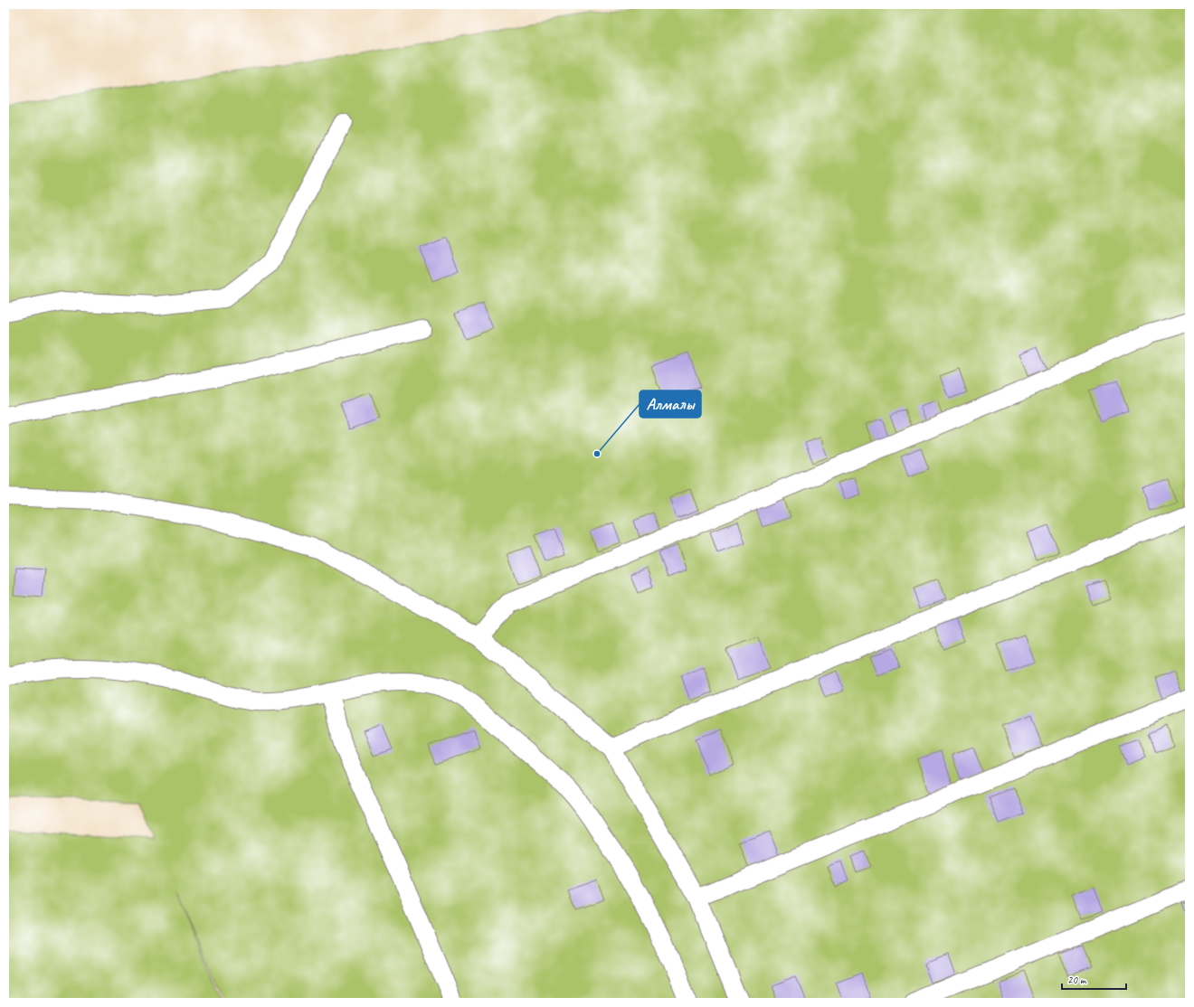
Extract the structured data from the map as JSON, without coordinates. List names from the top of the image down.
{
  "places": ["Алмалы"],
  "scale_bar": "20 m"
}
